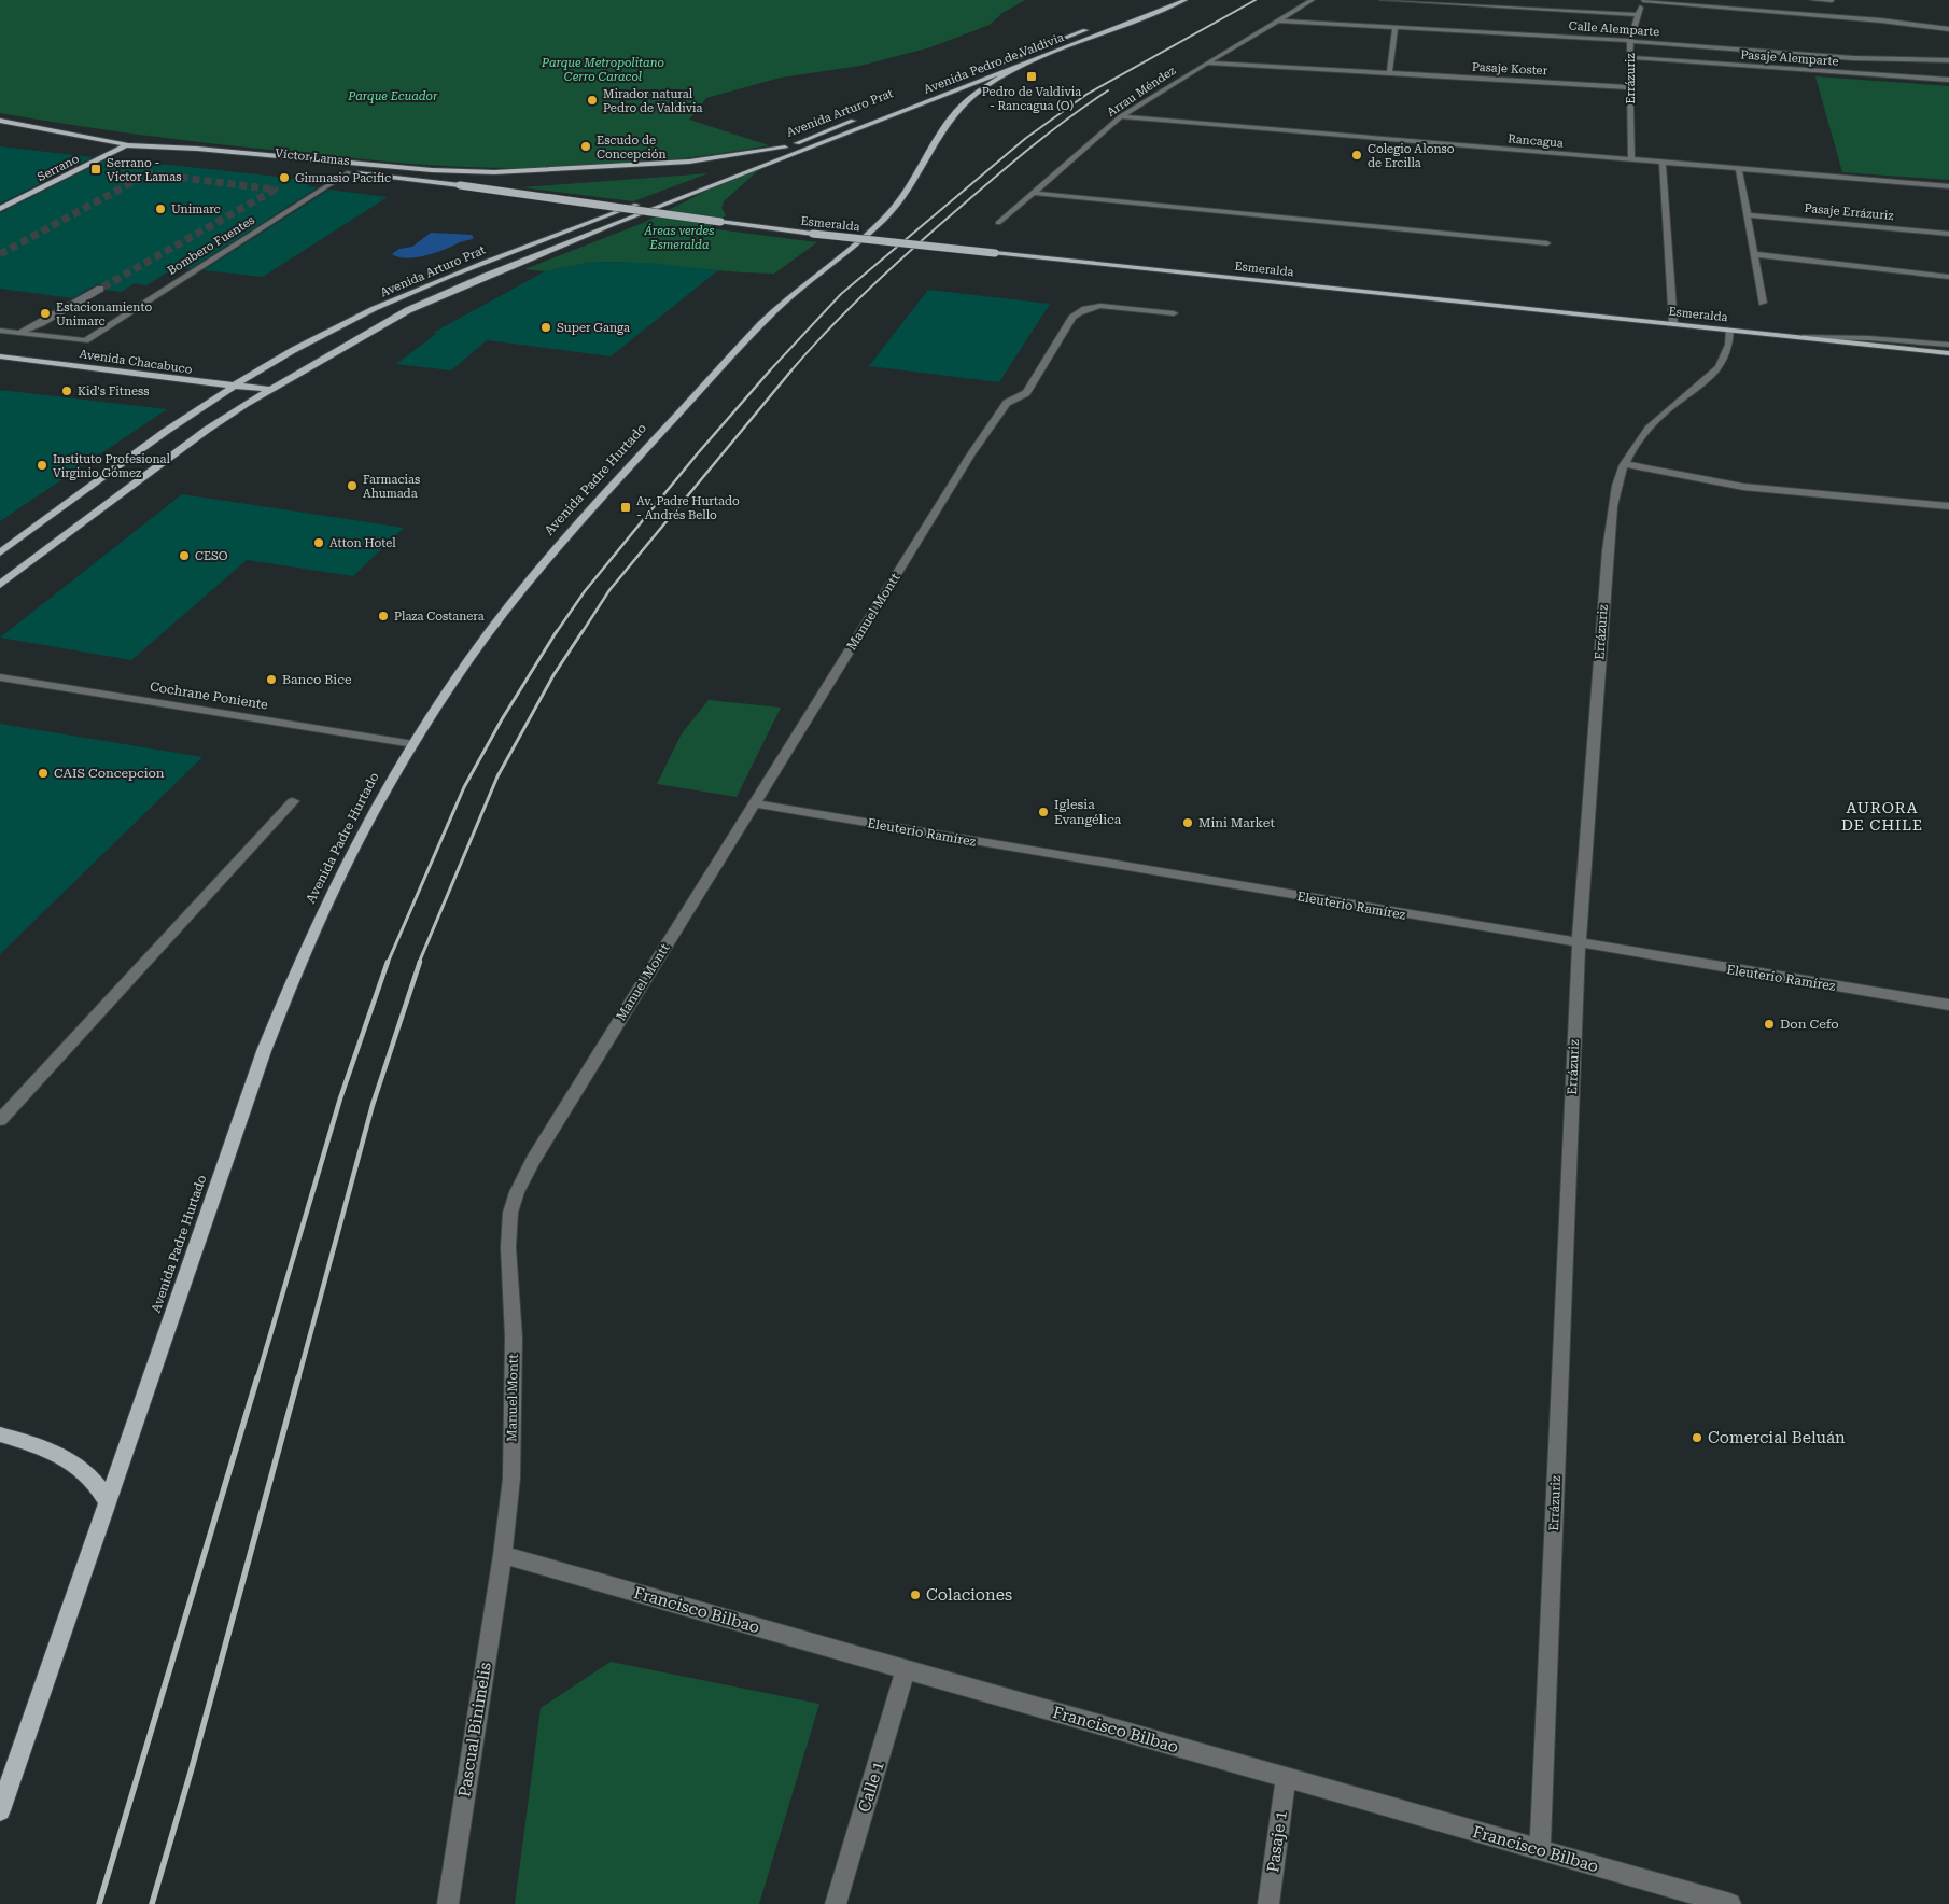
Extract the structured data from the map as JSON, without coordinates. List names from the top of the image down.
{
  "streets": {
    "main road": [
      "Avenida Pedro de Valdivia",
      "Avenida Arturo Prat",
      "Víctor Lamas",
      "Serrano",
      "Esmeralda",
      "Avenida Chacabuco",
      "Avenida Padre Hurtado"
    ],
    "street": [
      "Calle Alemparte",
      "Pasaje Alemparte",
      "Pasaje Koster",
      "Errázuriz",
      "Arrau Méndez",
      "Rancagua",
      "Pasaje Errázuriz",
      "Bombero Fuentes",
      "Manuel Montt",
      "Cochrane Poniente",
      "Eleuterio Ramírez",
      "Francisco Bilbao",
      "Pascual Binimelis",
      "Calle 1",
      "Pasaje 1"
    ]
  },
  "crossings": [
    ["Calle Alemparte", "Errázuriz"],
    ["Calle Alemparte", "Arrau Méndez"],
    ["Pasaje Alemparte", "Errázuriz"],
    ["Avenida Pedro de Valdivia", "Avenida Arturo Prat"],
    ["Avenida Pedro de Valdivia", "Avenida Padre Hurtado"],
    ["Pasaje Koster", "Errázuriz"],
    ["Pasaje Koster", "Arrau Méndez"],
    ["Errázuriz", "Rancagua"],
    ["Errázuriz", "Esmeralda"],
    ["Errázuriz", "Eleuterio Ramírez"],
    ["Errázuriz", "Francisco Bilbao"],
    ["Arrau Méndez", "Rancagua"],
    ["Avenida Arturo Prat", "Avenida Chacabuco"],
    ["Víctor Lamas", "Serrano"],
    ["Víctor Lamas", "Esmeralda"],
    ["Víctor Lamas", "Bombero Fuentes"],
    ["Bombero Fuentes", "Avenida Chacabuco"],
    ["Avenida Padre Hurtado", "Cochrane Poniente"],
    ["Manuel Montt", "Eleuterio Ramírez"],
    ["Manuel Montt", "Francisco Bilbao"],
    ["Manuel Montt", "Pascual Binimelis"],
    ["Francisco Bilbao", "Pascual Binimelis"],
    ["Francisco Bilbao", "Calle 1"],
    ["Francisco Bilbao", "Pasaje 1"]
  ],
  "districts": ["AURORA DE CHILE"],
  "parks": ["Parque Metropolitano Cerro Caracol", "Parque Ecuador", "Áreas verdes Esmeralda"],
  "places": {
    "transit": ["Pedro de Valdivia - Rancagua (O)", "Serrano - Víctor Lamas", "Av. Padre Hurtado - Andrés Bello"],
    "other": [
      "Mirador natural Pedro de Valdivia",
      "Escudo de Concepción",
      "Colegio Alonso de Ercilla",
      "Gimnasio Pacific",
      "Unimarc",
      "Estacionamiento Unimarc",
      "Super Ganga",
      "Kid's Fitness",
      "Instituto Profesional Virginio Gómez",
      "Farmacias Ahumada",
      "Atton Hotel",
      "CESO",
      "Plaza Costanera",
      "Banco Bice",
      "CAIS Concepcion",
      "Iglesia Evangélica",
      "Mini Market",
      "Don Cefo",
      "Comercial Beluán",
      "Colaciones"
    ]
  }
}
